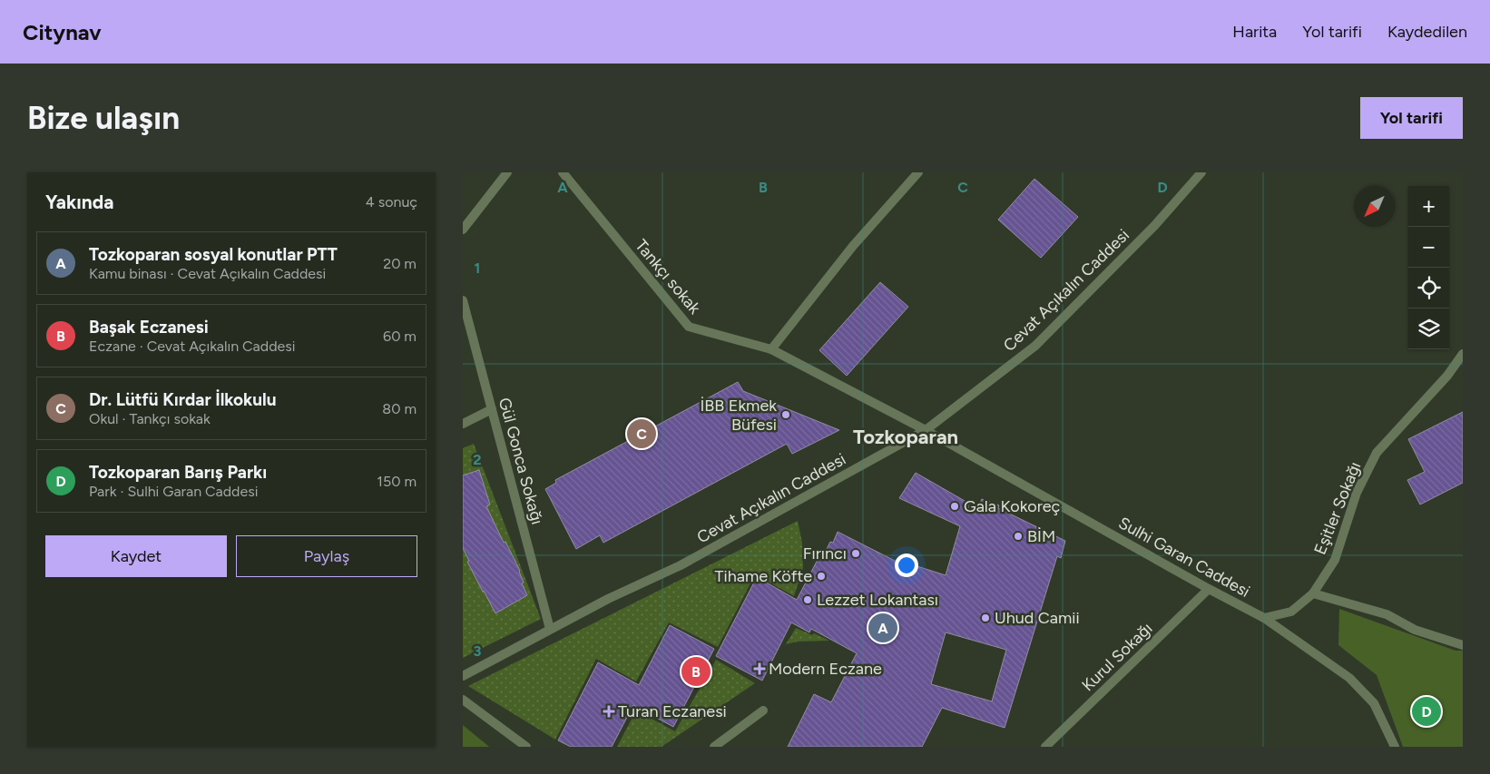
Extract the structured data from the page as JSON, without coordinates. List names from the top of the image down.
{
  "streets": {
    "street": [
      "Tankçı sokak",
      "Cevat Açıkalın Caddesi",
      "Gül Gonca Sokağı",
      "Eşitler Sokağı",
      "Sulhi Garan Caddesi",
      "Kurul Sokağı"
    ]
  },
  "crossings": [
    ["Tankçı sokak", "Cevat Açıkalın Caddesi"],
    ["Tankçı sokak", "Sulhi Garan Caddesi"],
    ["Cevat Açıkalın Caddesi", "Gül Gonca Sokağı"],
    ["Cevat Açıkalın Caddesi", "Sulhi Garan Caddesi"],
    ["Eşitler Sokağı", "Sulhi Garan Caddesi"],
    ["Sulhi Garan Caddesi", "Kurul Sokağı"]
  ],
  "districts": ["Tozkoparan"],
  "places": {
    "other": [
      "İBB Ekmek Büfesi",
      "Gala Kokoreç",
      "BİM",
      "Fırıncı",
      "Tihame Köfte",
      "Lezzet Lokantası",
      "Uhud Camii"
    ],
    "health": ["Modern Eczane", "Turan Eczanesi"]
  },
  "north": "bottom left",
  "page": {
    "header": "Citynav",
    "nav": ["Harita", "Yol tarifi", "Kaydedilen"],
    "buttons": [
      "Yol tarifi",
      ["Kaydet", "Paylaş"]
    ],
    "title": "Bize ulaşın",
    "heading": ["Yakında", "4 sonuç"],
    "map_buttons": ["+", "−"],
    "list": [
      {
        "mark": "A",
        "name": "Tozkoparan sosyal konutlar PTT",
        "note": "Kamu binası · Cevat Açıkalın Caddesi",
        "value": "20 m"
      },
      {
        "mark": "B",
        "name": "Başak Eczanesi",
        "note": "Eczane · Cevat Açıkalın Caddesi",
        "value": "60 m"
      },
      {
        "mark": "C",
        "name": "Dr. Lütfü Kırdar İlkokulu",
        "note": "Okul · Tankçı sokak",
        "value": "80 m"
      },
      {
        "mark": "D",
        "name": "Tozkoparan Barış Parkı",
        "note": "Park · Sulhi Garan Caddesi",
        "value": "150 m"
      }
    ],
    "pins": [
      "C",
      "A",
      "B",
      "D"
    ]
  },
  "grid": {
    "columns": [
      "A",
      "B",
      "C",
      "D"
    ],
    "rows": ["1", "2", "3"]
  }
}
